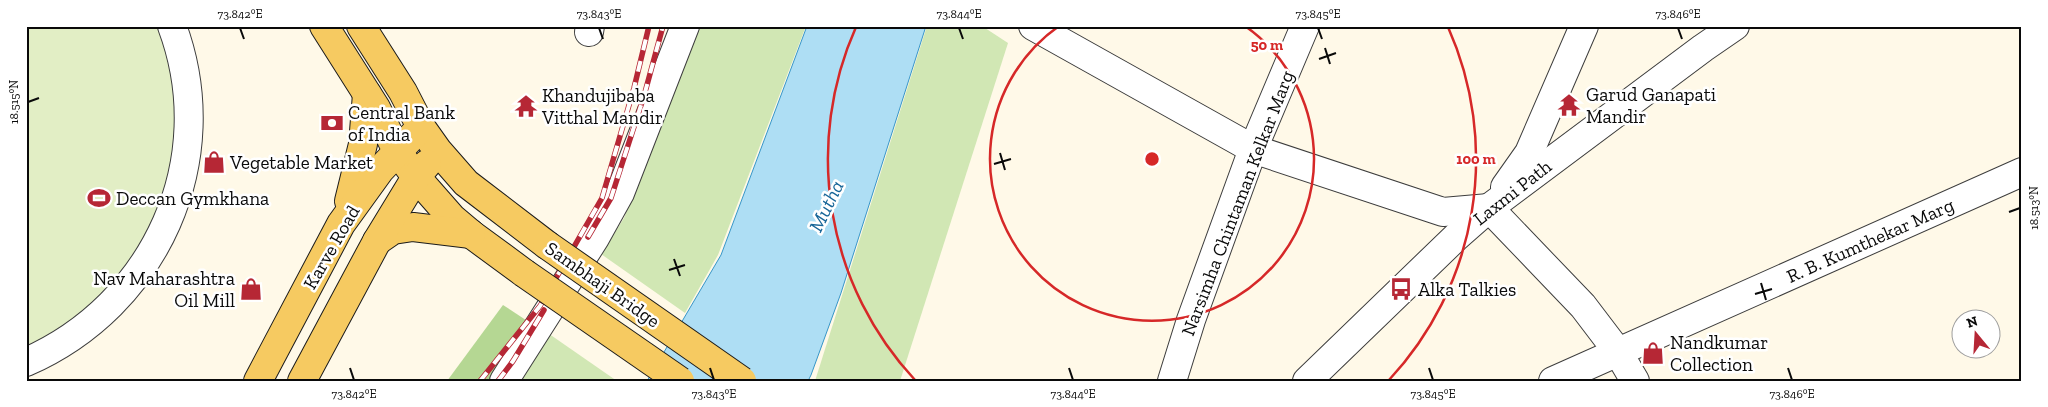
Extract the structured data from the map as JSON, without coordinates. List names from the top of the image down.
{
  "streets": {
    "main road": ["Karve Road", "Sambhaji Bridge"],
    "street": ["Laxmi Path", "Narsimha Chintaman Kelkar Marg", "R. B. Kumthekar Marg"]
  },
  "crossings": [
    ["Karve Road", "Sambhaji Bridge"]
  ],
  "water": ["Mutha"],
  "places": {
    "temple": ["Garud Ganapati Mandir", "Khandujibaba Vitthal Mandir"],
    "bank": ["Central Bank of India"],
    "shop": ["Vegetable Market", "Nav Maharashtra Oil Mill", "Nandkumar Collection"],
    "sports": ["Deccan Gymkhana"],
    "bus stop": ["Alka Talkies"]
  },
  "north": "top",
  "coordinates": [
    "73.842°E",
    "73.843°E",
    "73.844°E",
    "73.845°E",
    "73.846°E",
    "18.515°N",
    "18.513°N"
  ],
  "rings": ["50 m", "100 m"]
}
